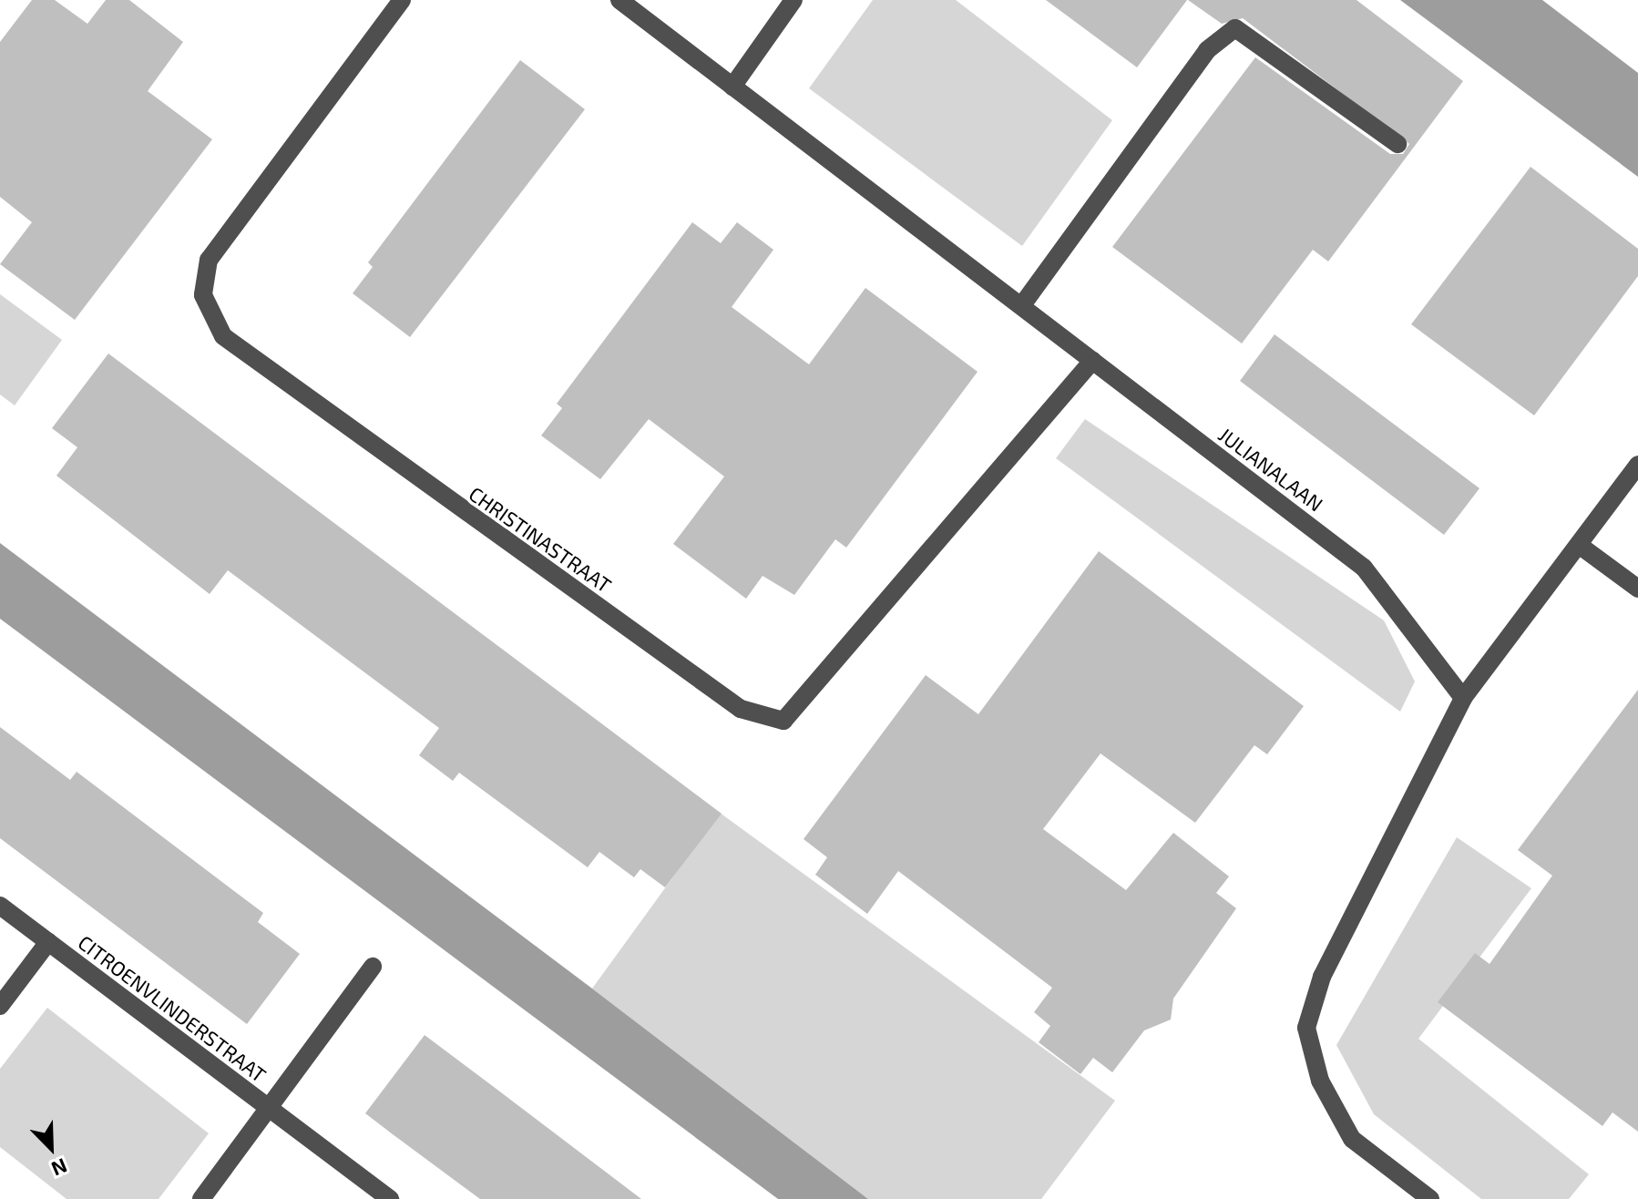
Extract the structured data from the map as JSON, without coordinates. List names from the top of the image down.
{
  "streets": {
    "street": ["JULIANALAAN", "CHRISTINASTRAAT", "CITROENVLINDERSTRAAT"]
  },
  "crossings": [
    ["JULIANALAAN", "CHRISTINASTRAAT"]
  ],
  "north": "bottom right"
}
